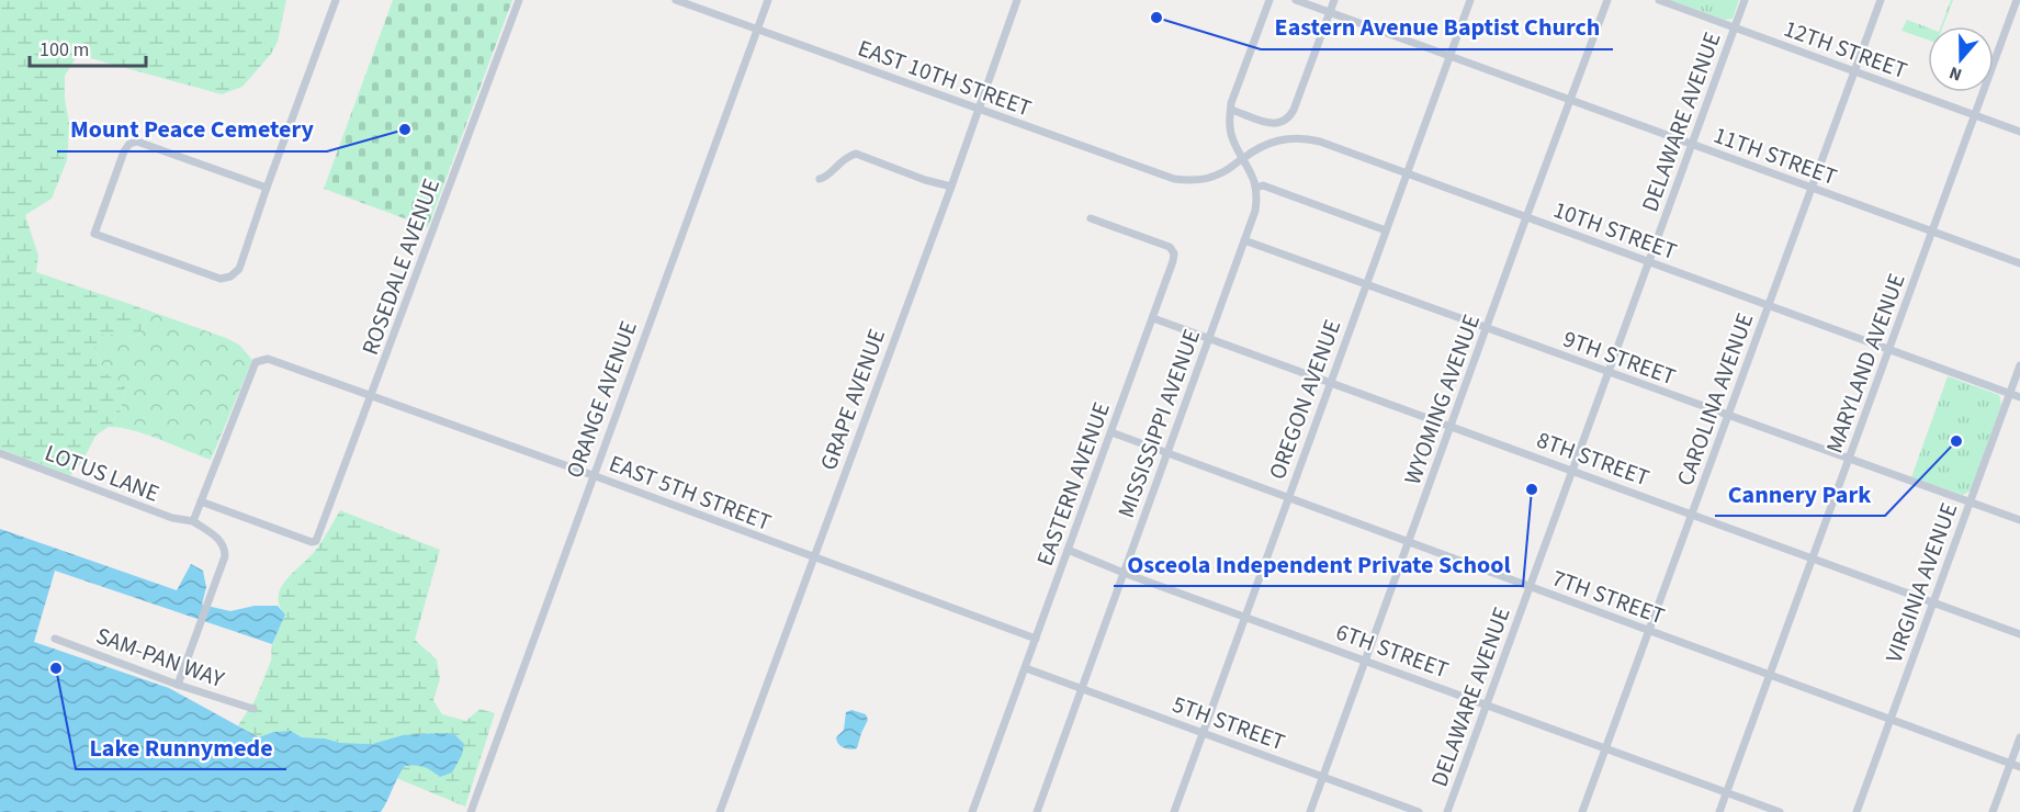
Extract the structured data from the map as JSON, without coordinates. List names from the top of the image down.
{
  "streets": {
    "street": [
      "12TH STREET",
      "EAST 10TH STREET",
      "DELAWARE AVENUE",
      "11TH STREET",
      "10TH STREET",
      "ROSEDALE AVENUE",
      "9TH STREET",
      "MARYLAND AVENUE",
      "ORANGE AVENUE",
      "GRAPE AVENUE",
      "OREGON AVENUE",
      "WYOMING AVENUE",
      "CAROLINA AVENUE",
      "MISSISSIPPI AVENUE",
      "8TH STREET",
      "LOTUS LANE",
      "EASTERN AVENUE",
      "EAST 5TH STREET",
      "VIRGINIA AVENUE",
      "7TH STREET",
      "6TH STREET",
      "SAM-PAN WAY",
      "5TH STREET"
    ]
  },
  "crossings": [
    ["12TH STREET", "DELAWARE AVENUE"],
    ["12TH STREET", "MARYLAND AVENUE"],
    ["12TH STREET", "CAROLINA AVENUE"],
    ["EAST 10TH STREET", "10TH STREET"],
    ["EAST 10TH STREET", "ORANGE AVENUE"],
    ["EAST 10TH STREET", "GRAPE AVENUE"],
    ["DELAWARE AVENUE", "11TH STREET"],
    ["DELAWARE AVENUE", "10TH STREET"],
    ["DELAWARE AVENUE", "9TH STREET"],
    ["DELAWARE AVENUE", "8TH STREET"],
    ["DELAWARE AVENUE", "7TH STREET"],
    ["DELAWARE AVENUE", "6TH STREET"],
    ["11TH STREET", "MARYLAND AVENUE"],
    ["11TH STREET", "OREGON AVENUE"],
    ["11TH STREET", "WYOMING AVENUE"],
    ["11TH STREET", "CAROLINA AVENUE"],
    ["10TH STREET", "MARYLAND AVENUE"],
    ["10TH STREET", "OREGON AVENUE"],
    ["10TH STREET", "WYOMING AVENUE"],
    ["10TH STREET", "CAROLINA AVENUE"],
    ["10TH STREET", "VIRGINIA AVENUE"],
    ["ROSEDALE AVENUE", "EAST 5TH STREET"],
    ["9TH STREET", "MARYLAND AVENUE"],
    ["9TH STREET", "OREGON AVENUE"],
    ["9TH STREET", "WYOMING AVENUE"],
    ["9TH STREET", "CAROLINA AVENUE"],
    ["9TH STREET", "MISSISSIPPI AVENUE"],
    ["9TH STREET", "VIRGINIA AVENUE"],
    ["MARYLAND AVENUE", "8TH STREET"],
    ["MARYLAND AVENUE", "7TH STREET"],
    ["MARYLAND AVENUE", "6TH STREET"],
    ["ORANGE AVENUE", "EAST 5TH STREET"],
    ["GRAPE AVENUE", "EAST 5TH STREET"],
    ["OREGON AVENUE", "8TH STREET"],
    ["OREGON AVENUE", "7TH STREET"],
    ["OREGON AVENUE", "6TH STREET"],
    ["OREGON AVENUE", "5TH STREET"],
    ["WYOMING AVENUE", "8TH STREET"],
    ["WYOMING AVENUE", "7TH STREET"],
    ["WYOMING AVENUE", "6TH STREET"],
    ["WYOMING AVENUE", "5TH STREET"],
    ["CAROLINA AVENUE", "8TH STREET"],
    ["CAROLINA AVENUE", "7TH STREET"],
    ["CAROLINA AVENUE", "6TH STREET"],
    ["MISSISSIPPI AVENUE", "8TH STREET"],
    ["MISSISSIPPI AVENUE", "7TH STREET"],
    ["MISSISSIPPI AVENUE", "6TH STREET"],
    ["MISSISSIPPI AVENUE", "5TH STREET"],
    ["8TH STREET", "EASTERN AVENUE"],
    ["8TH STREET", "VIRGINIA AVENUE"],
    ["EASTERN AVENUE", "EAST 5TH STREET"],
    ["EASTERN AVENUE", "7TH STREET"],
    ["EASTERN AVENUE", "6TH STREET"],
    ["EASTERN AVENUE", "5TH STREET"],
    ["VIRGINIA AVENUE", "7TH STREET"]
  ],
  "places": [
    "Eastern Avenue Baptist Church",
    "Mount Peace Cemetery",
    "Cannery Park",
    "Osceola Independent Private School",
    "Lake Runnymede"
  ],
  "scale_bar": "100 m",
  "north": "bottom"
}
